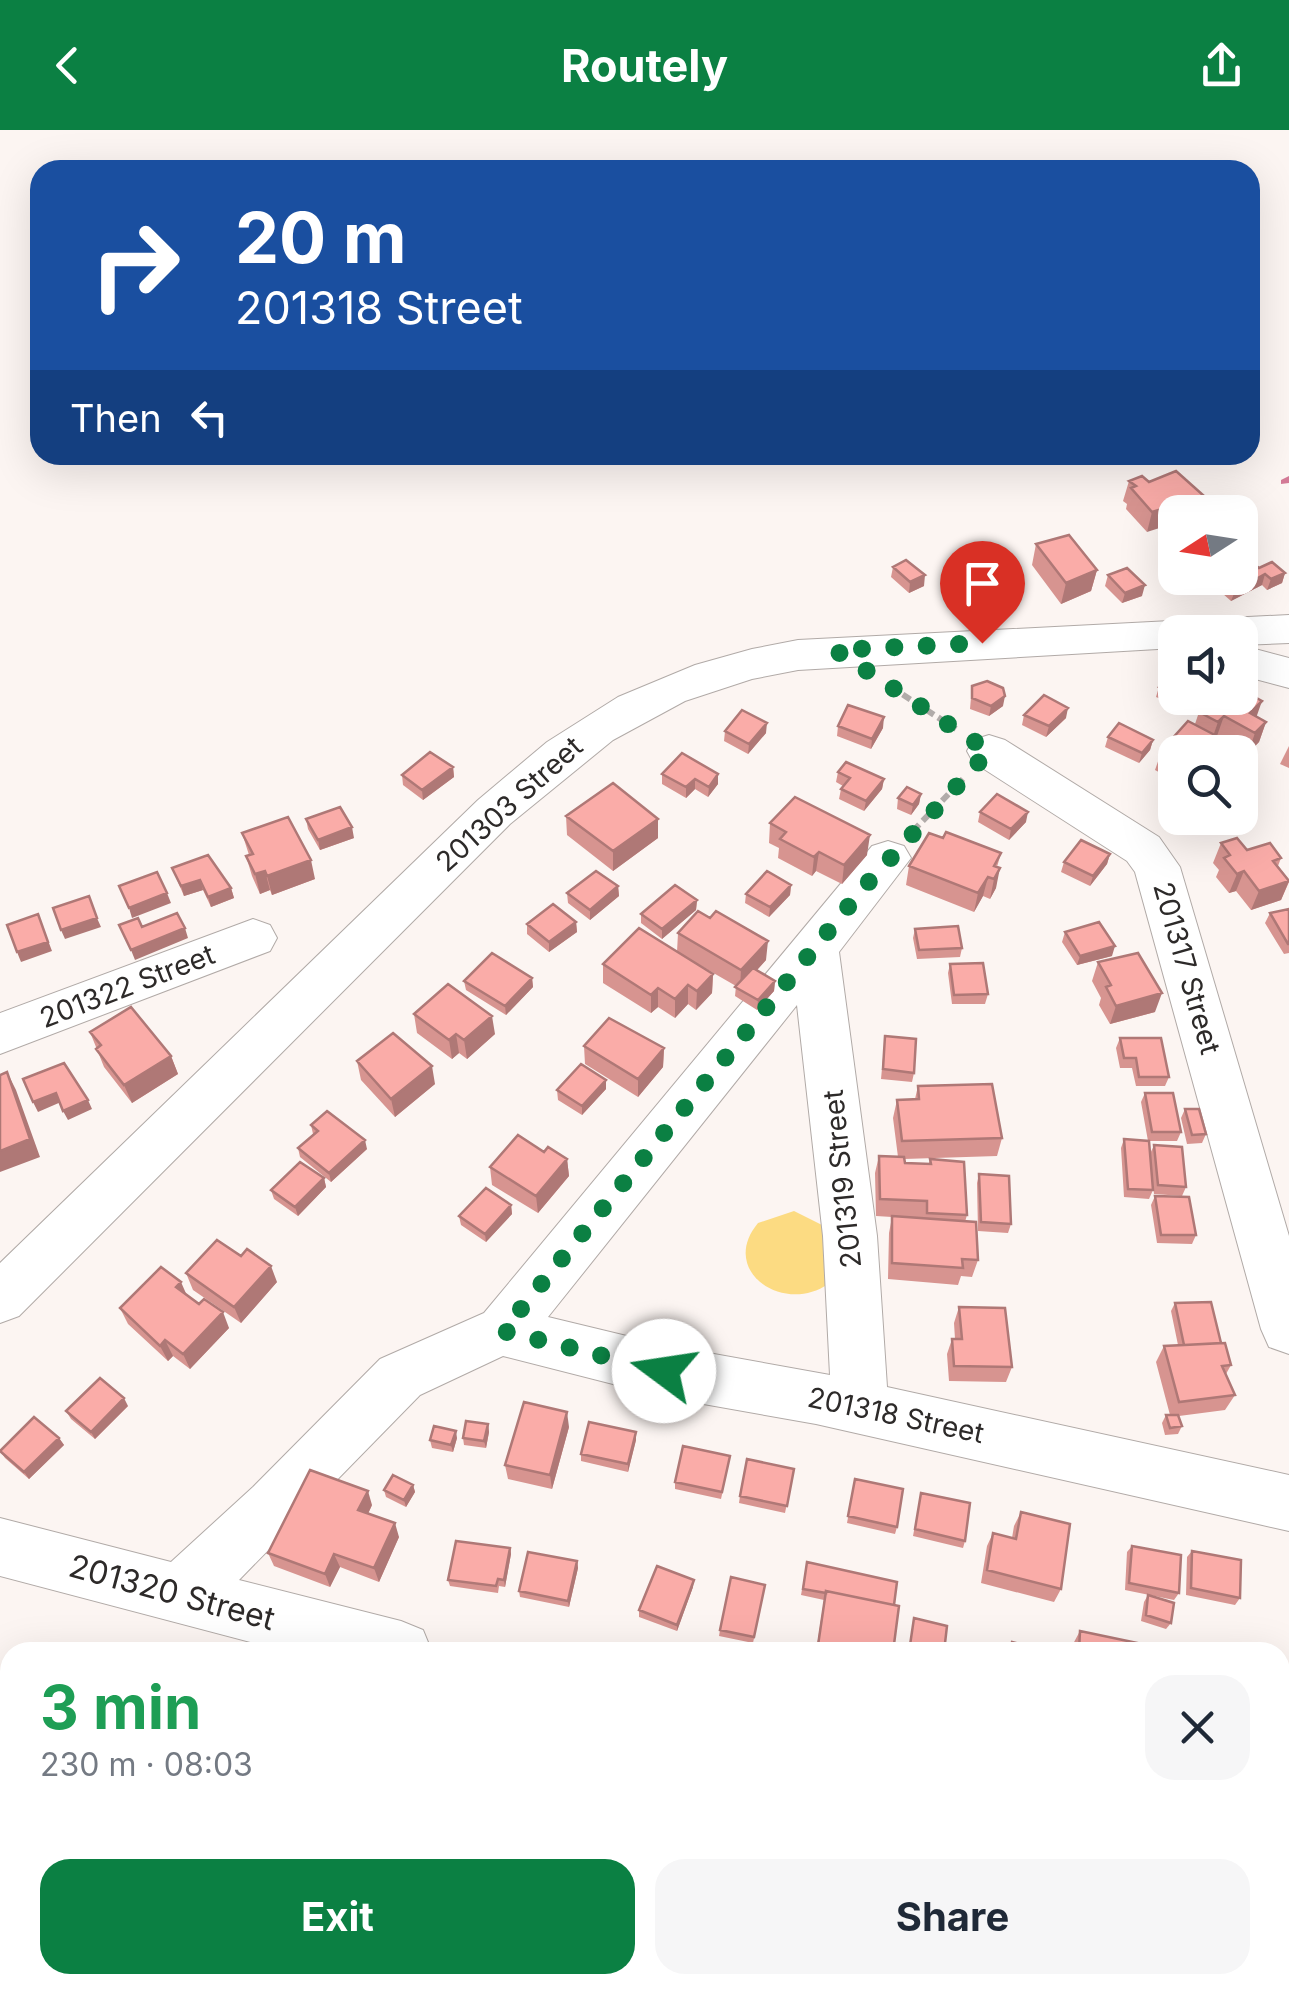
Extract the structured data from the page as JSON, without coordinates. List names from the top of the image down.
{
  "streets": {
    "street": [
      "201303 Street",
      "201317 Street",
      "201322 Street",
      "201319 Street",
      "201318 Street",
      "201320 Street"
    ]
  },
  "crossings": [
    ["201319 Street", "201318 Street"]
  ],
  "north": "left",
  "page": {
    "header": "Routely",
    "turn": ["20 m", "201318 Street"],
    "then": "Then",
    "heading": ["3 min", "230 m · 08:03"],
    "buttons": ["Exit", "Share"]
  }
}
